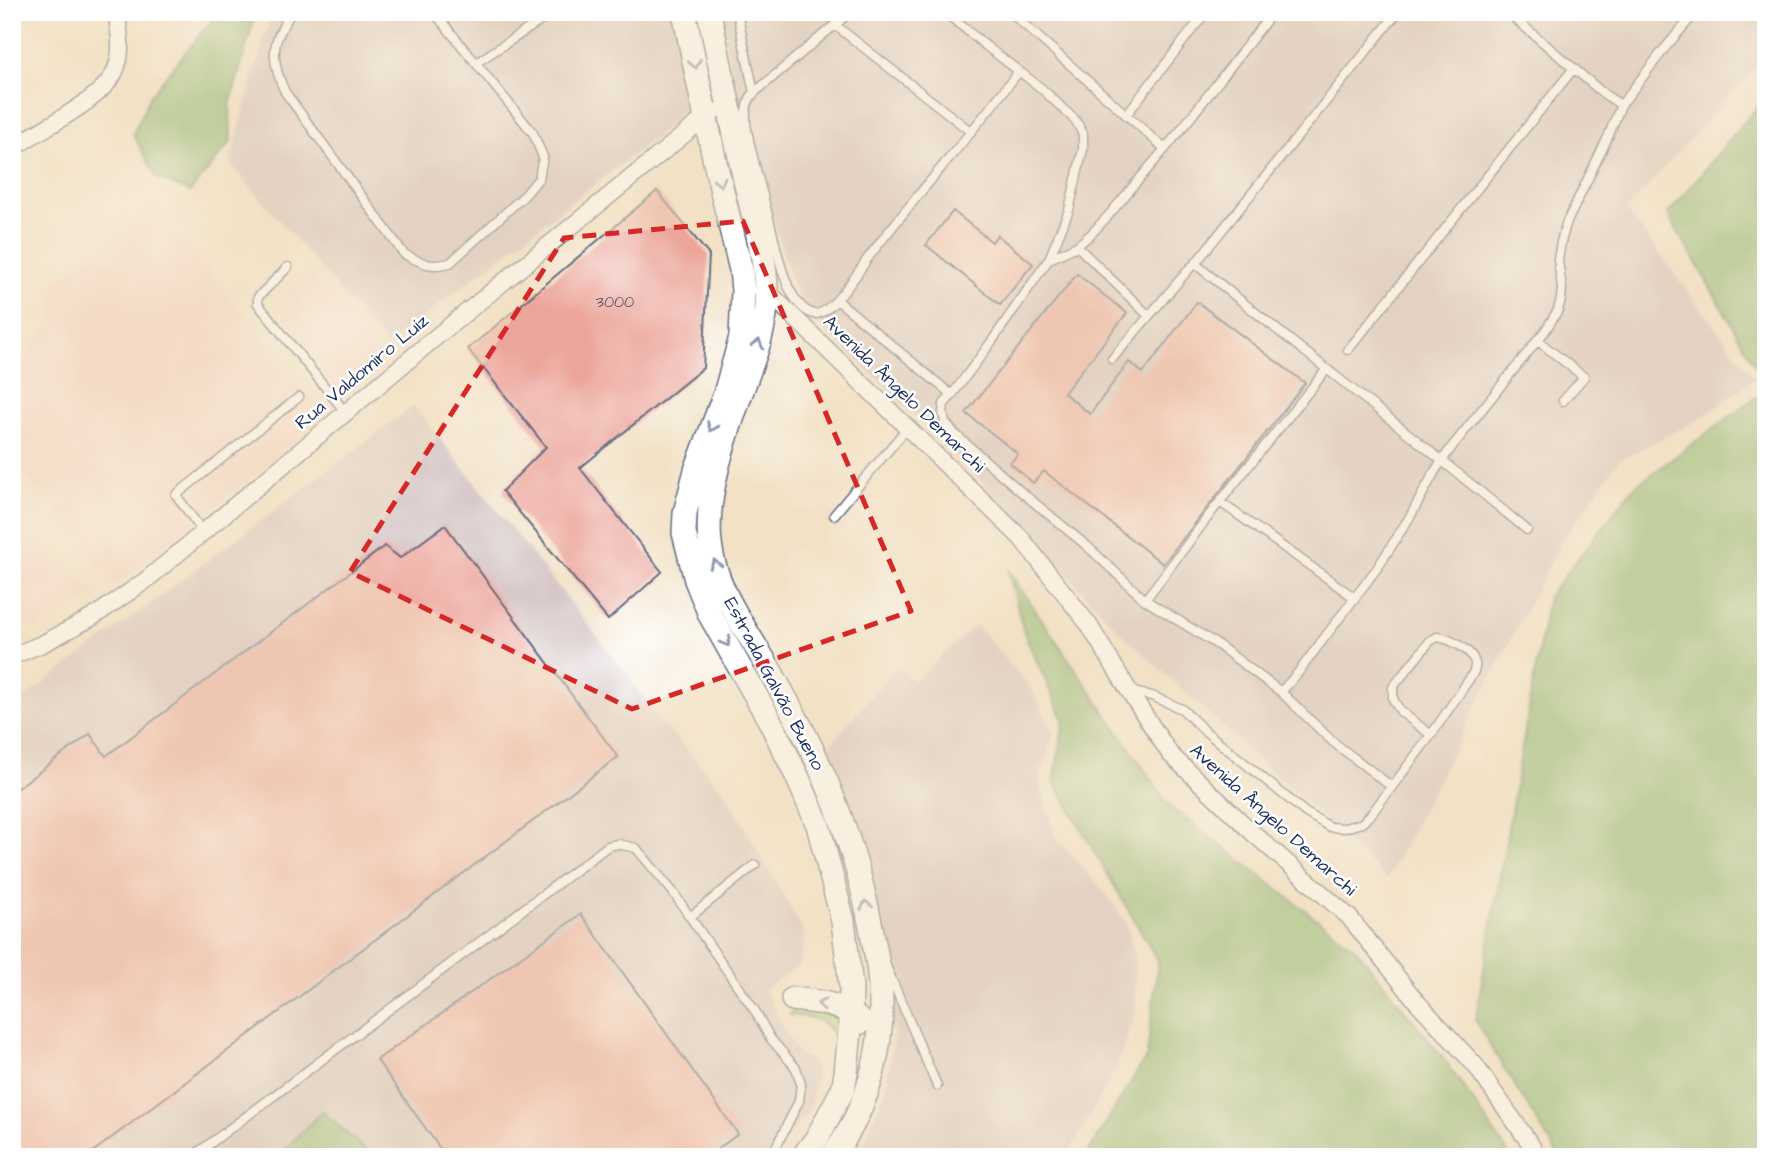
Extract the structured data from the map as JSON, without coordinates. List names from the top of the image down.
{
  "streets": {
    "main road": ["Estrada Galvão Bueno"],
    "street": ["Rua Valdomiro Luíz", "Avenida Ângelo Demarchi"]
  },
  "crossings": [
    ["Avenida Ângelo Demarchi", "Estrada Galvão Bueno"]
  ],
  "house_numbers": ["3000"]
}
